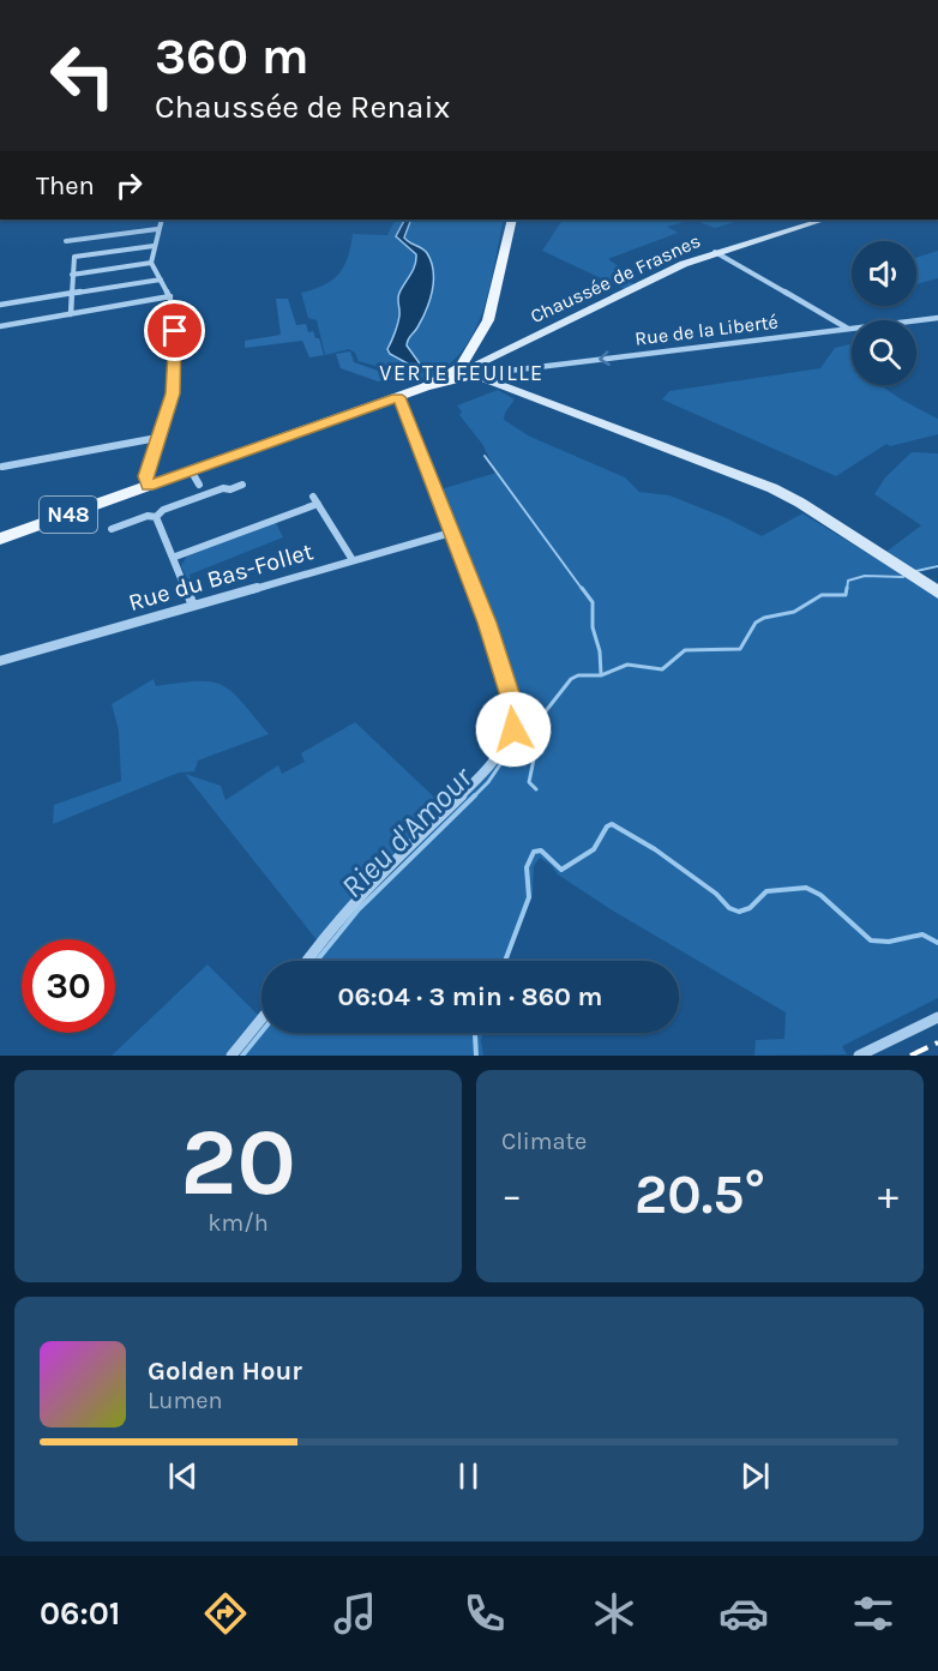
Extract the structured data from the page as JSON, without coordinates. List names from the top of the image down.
{
  "streets": {
    "main road": ["Chaussée de Frasnes", "N48"],
    "street": ["Rue de la Liberté", "Rue du Bas-Follet"]
  },
  "crossings": [
    ["Chaussée de Frasnes", "Rue de la Liberté"],
    ["Chaussée de Frasnes", "N48"],
    ["Rue de la Liberté", "N48"]
  ],
  "one_way": ["Rue de la Liberté"],
  "districts": ["VERTE FEUILLE"],
  "water": ["Rieu d'Amour"],
  "page": {
    "turn": ["360 m", "Chaussée de Renaix"],
    "then": "Then",
    "limit": "30",
    "trip": "06:04 · 3 min · 860 m",
    "tile": [
      ["20", "km/h"],
      "Climate"
    ],
    "heat": ["−", "20.5°", "+"],
    "song": ["Golden Hour", "Lumen"],
    "tabs": "06:01"
  }
}
